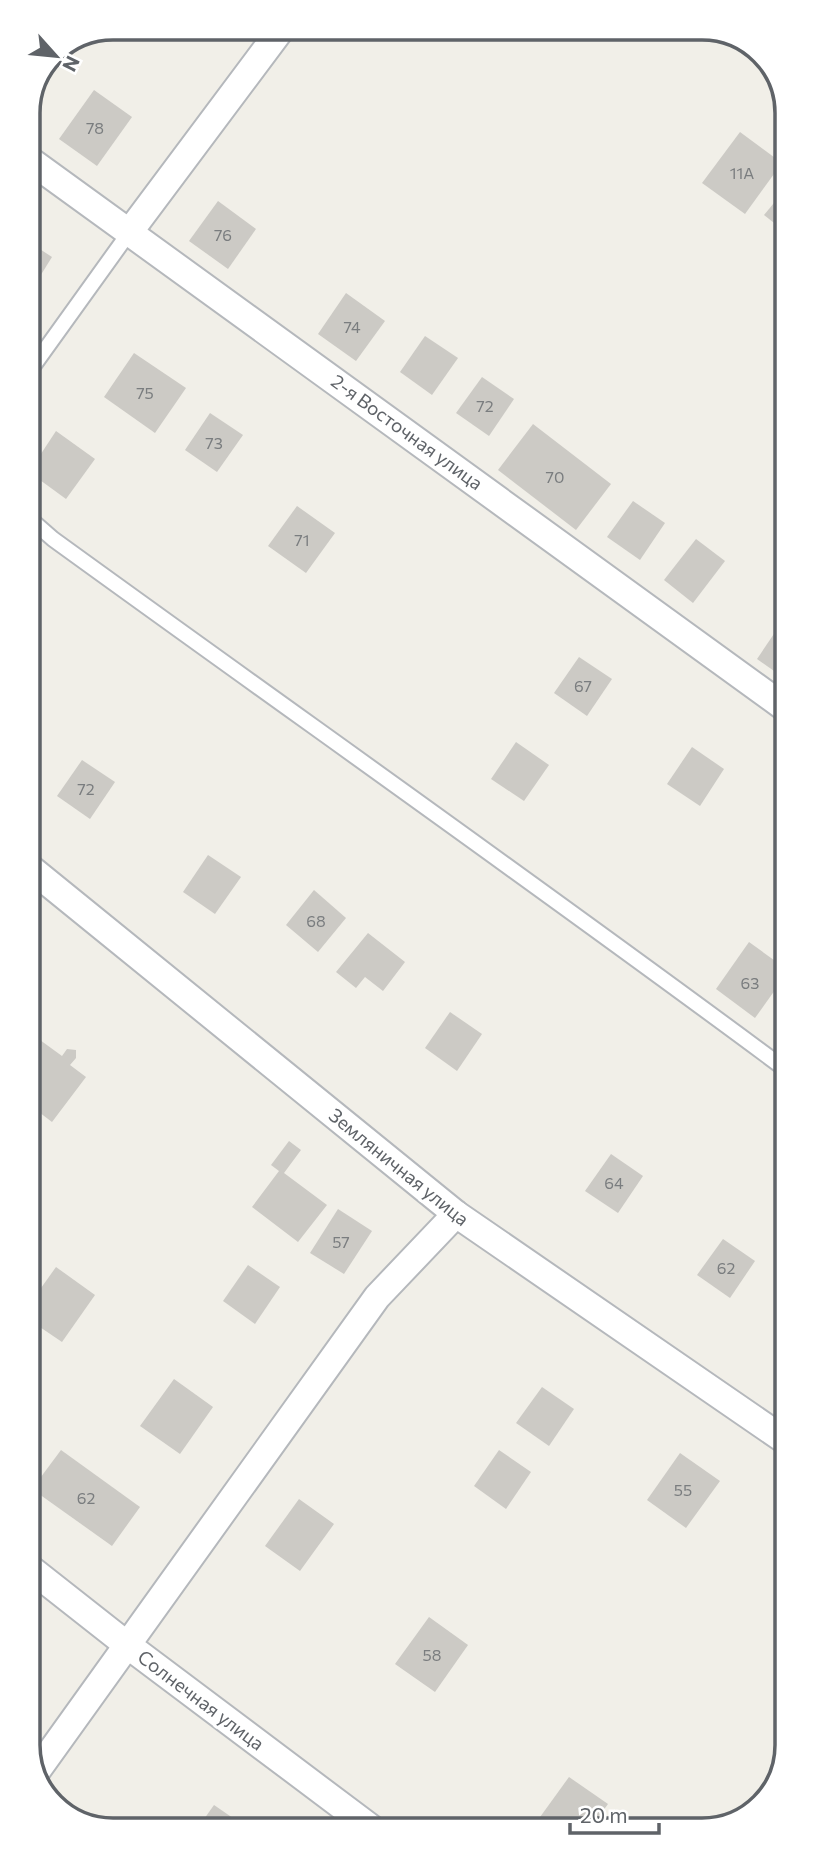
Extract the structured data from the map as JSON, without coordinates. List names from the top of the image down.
{
  "streets": {
    "street": ["2-я Восточная улица", "Земляничная улица", "Солнечная улица"]
  },
  "house_numbers": [
    "78",
    "11А",
    "76",
    "74",
    "75",
    "72",
    "73",
    "70",
    "71",
    "67",
    "72",
    "68",
    "63",
    "64",
    "57",
    "62",
    "55",
    "62",
    "58"
  ],
  "scale_bar": "20 m",
  "north": "bottom right"
}
